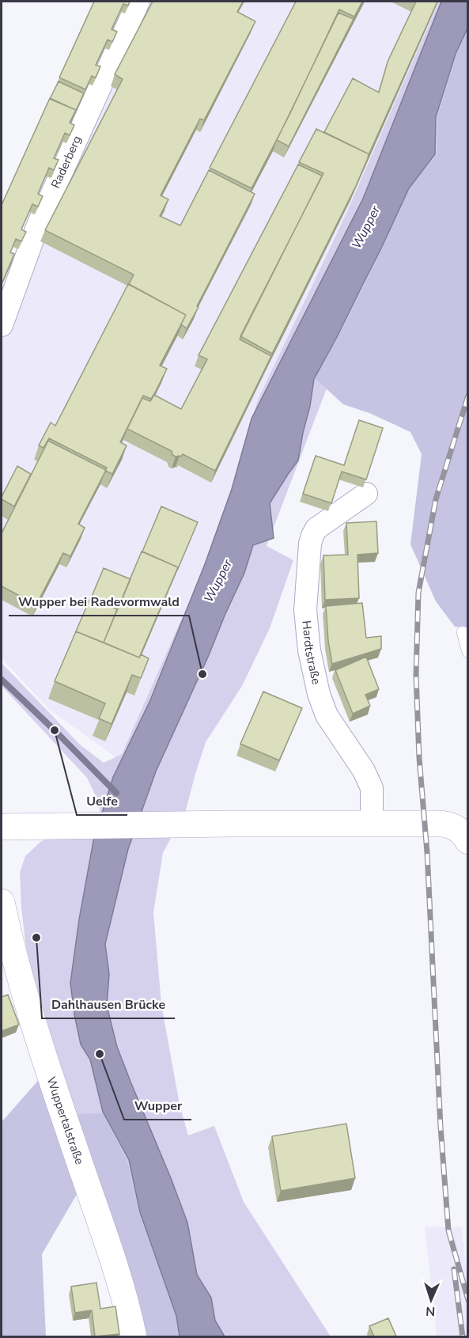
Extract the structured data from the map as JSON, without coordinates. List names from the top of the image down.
{
  "streets": {
    "main road": ["Wuppertalstraße"],
    "street": ["Raderberg", "Hardtstraße"]
  },
  "water": ["Wupper"],
  "places": [
    "Wupper bei Radevormwald",
    "Uelfe",
    "Dahlhausen Brücke",
    "Wupper"
  ],
  "north": "bottom"
}
